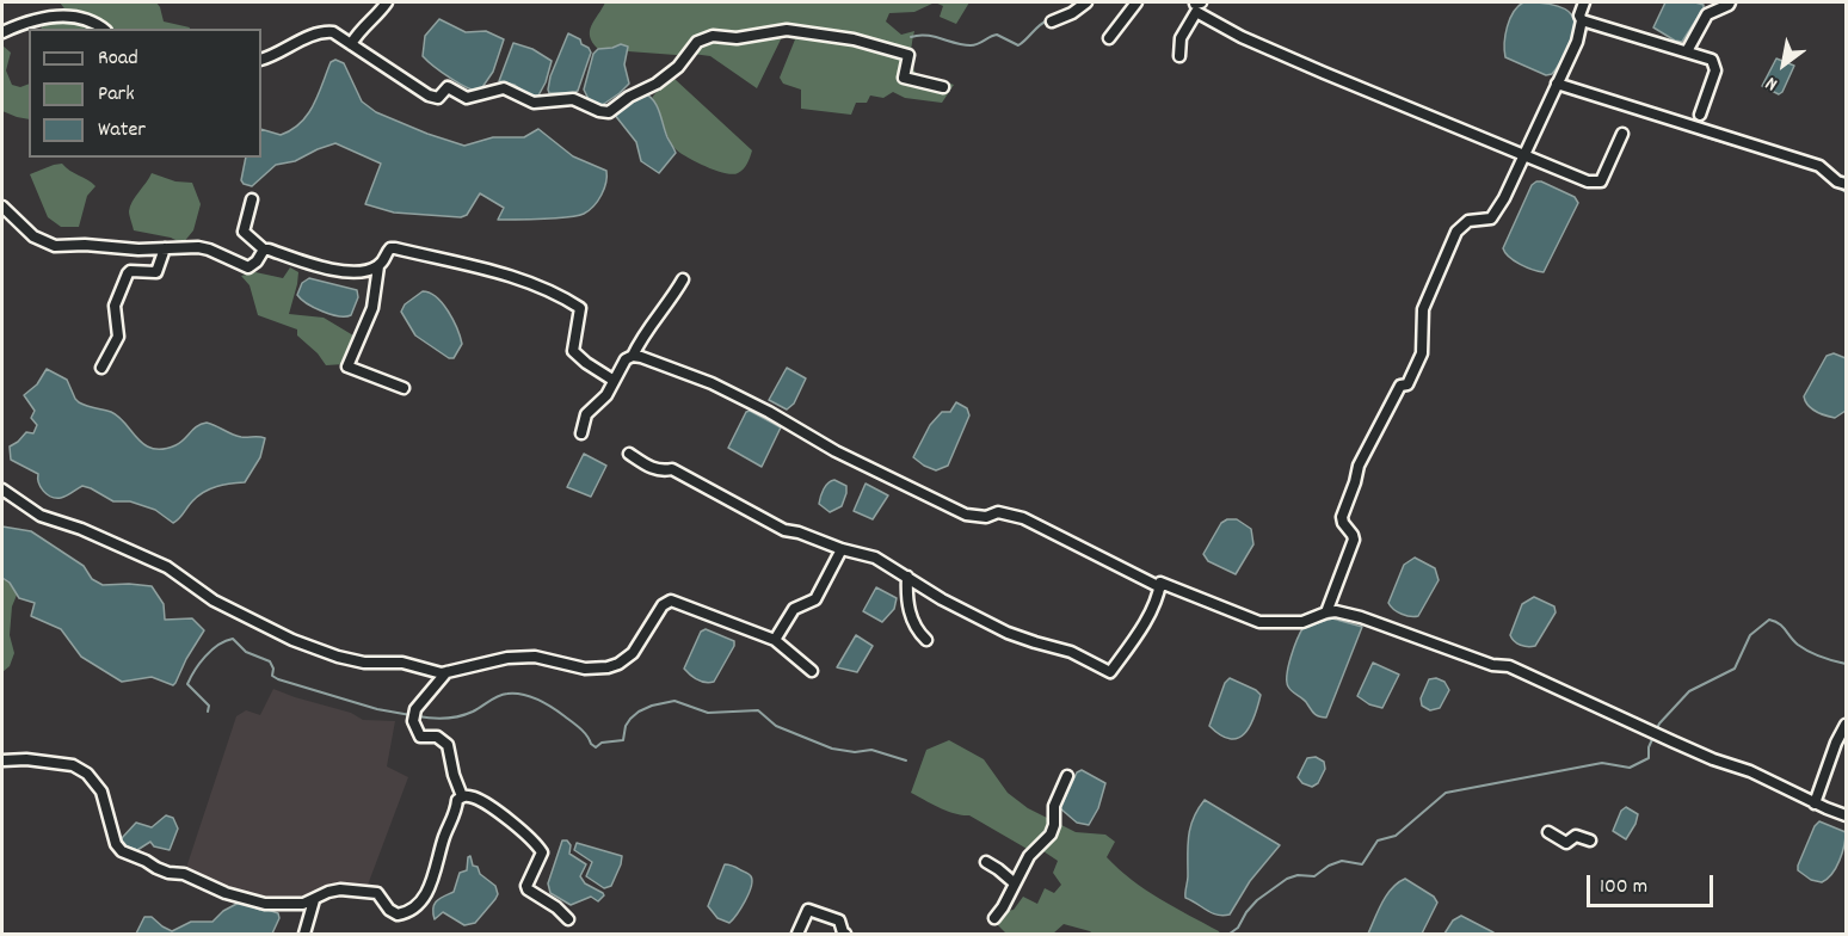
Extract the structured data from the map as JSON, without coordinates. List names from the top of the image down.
{
  "legend": ["Road", "Park", "Water"],
  "scale_bar": "100 m",
  "north": "bottom left"
}
